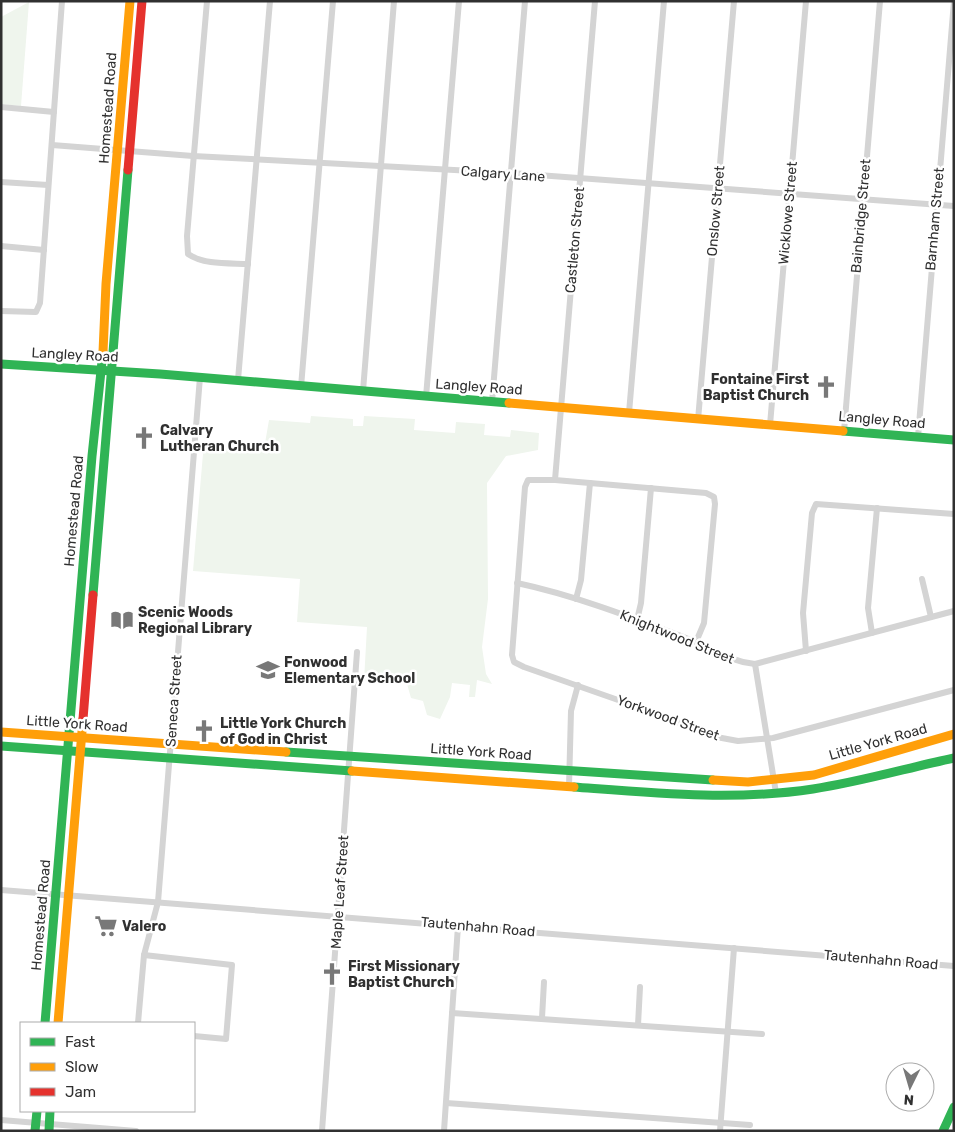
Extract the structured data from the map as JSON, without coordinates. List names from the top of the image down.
{
  "streets": {
    "main road": ["Homestead Road", "Langley Road", "Little York Road"],
    "street": [
      "Calgary Lane",
      "Onslow Street",
      "Wicklowe Street",
      "Bainbridge Street",
      "Barnham Street",
      "Castleton Street",
      "Knightwood Street",
      "Seneca Street",
      "Yorkwood Street",
      "Maple Leaf Street",
      "Tautenhahn Road"
    ]
  },
  "crossings": [
    ["Homestead Road", "Calgary Lane"],
    ["Homestead Road", "Langley Road"],
    ["Homestead Road", "Little York Road"],
    ["Homestead Road", "Tautenhahn Road"],
    ["Calgary Lane", "Onslow Street"],
    ["Calgary Lane", "Wicklowe Street"],
    ["Calgary Lane", "Bainbridge Street"],
    ["Calgary Lane", "Barnham Street"],
    ["Calgary Lane", "Castleton Street"],
    ["Onslow Street", "Langley Road"],
    ["Wicklowe Street", "Langley Road"],
    ["Bainbridge Street", "Langley Road"],
    ["Barnham Street", "Langley Road"],
    ["Castleton Street", "Langley Road"],
    ["Langley Road", "Seneca Street"],
    ["Knightwood Street", "Yorkwood Street"],
    ["Seneca Street", "Little York Road"],
    ["Seneca Street", "Tautenhahn Road"],
    ["Little York Road", "Maple Leaf Street"],
    ["Maple Leaf Street", "Tautenhahn Road"]
  ],
  "places": {
    "church": [
      "Fontaine First Baptist Church",
      "Calvary Lutheran Church",
      "Little York Church of God in Christ",
      "First Missionary Baptist Church"
    ],
    "library": ["Scenic Woods Regional Library"],
    "school or university": ["Fonwood Elementary School"],
    "supermarket": ["Valero"]
  },
  "legend": ["Fast", "Slow", "Jam"],
  "north": "bottom"
}
